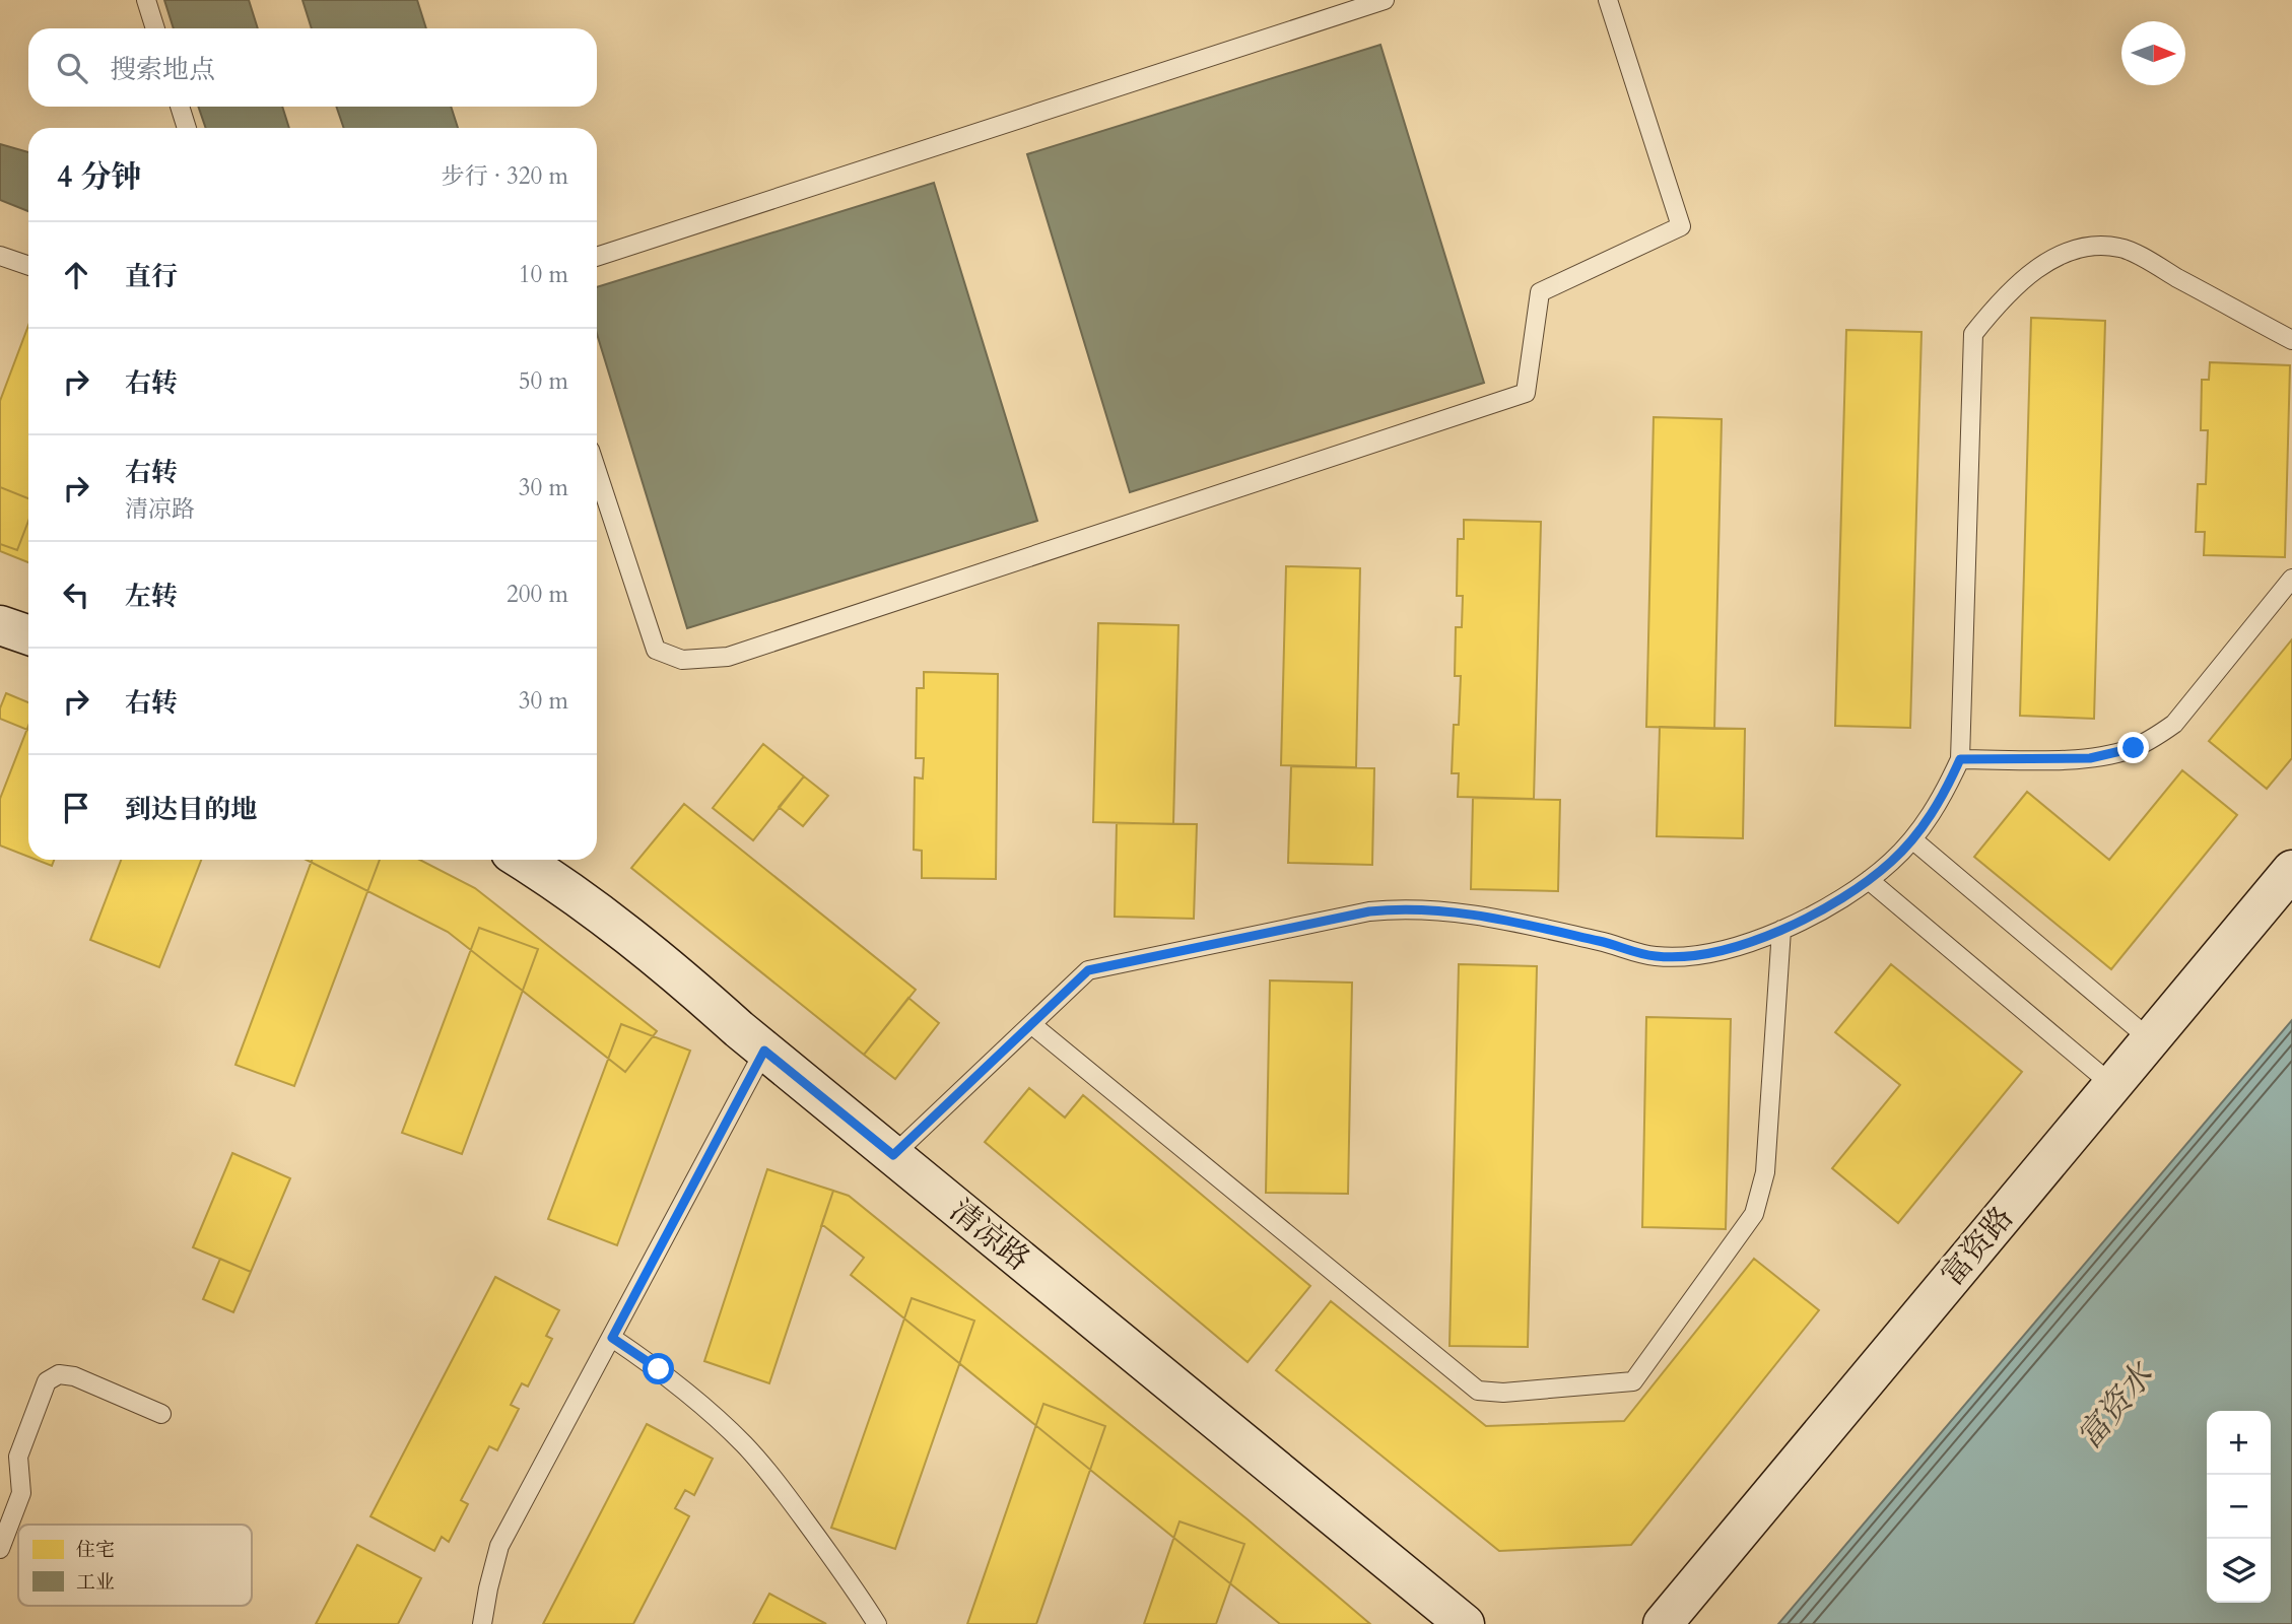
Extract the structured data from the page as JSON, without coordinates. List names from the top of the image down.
{
  "streets": {
    "street": ["清凉路", "富资路"]
  },
  "water": ["富资水"],
  "legend": ["住宅", "工业"],
  "north": "right",
  "page": {
    "search": "搜索地点",
    "heading": ["4 分钟", "步行 · 320 m"],
    "list": [
      ["直行", "10 m"],
      ["右转", "50 m"],
      ["右转", "清凉路", "30 m"],
      ["左转", "200 m"],
      ["右转", "30 m"],
      "到达目的地"
    ],
    "map_buttons": ["+", "−"]
  }
}
